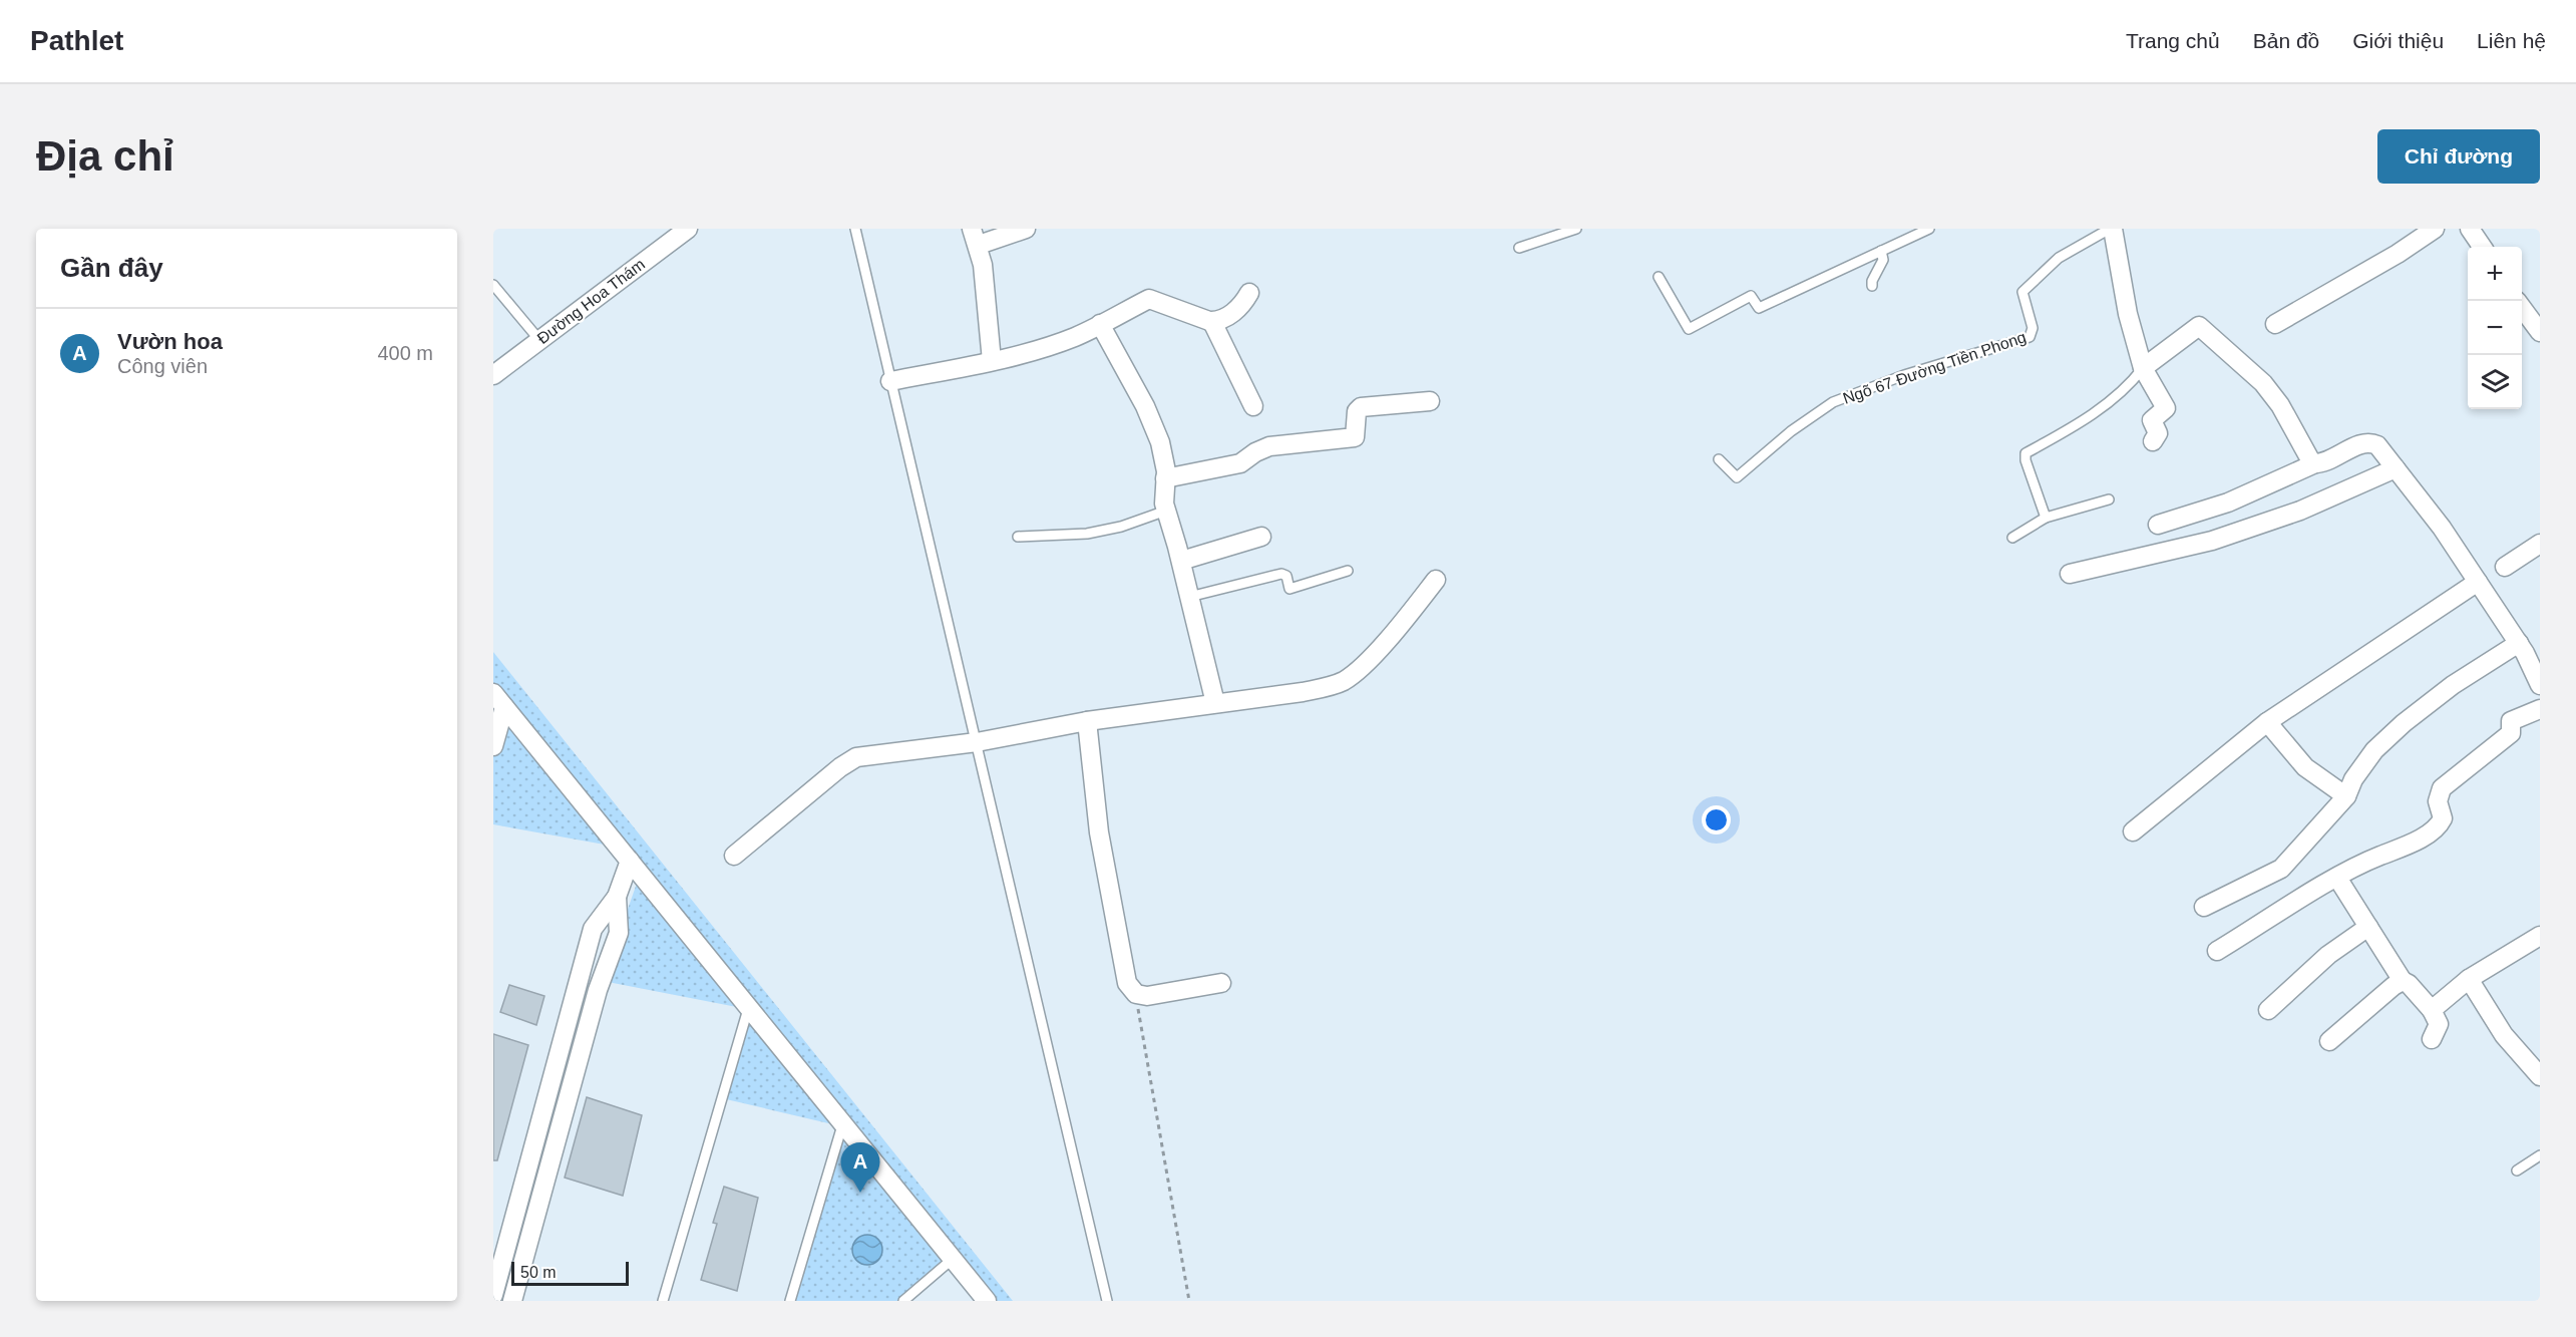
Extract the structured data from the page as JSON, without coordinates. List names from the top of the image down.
{
  "streets": {
    "street": ["Đường Hoa Thám"],
    "lane": ["Ngõ 67 Đường Tiền Phong"]
  },
  "scale_bar": "50 m",
  "page": {
    "header": "Pathlet",
    "nav": [
      "Trang chủ",
      "Bản đồ",
      "Giới thiệu",
      "Liên hệ"
    ],
    "buttons": "Chỉ đường",
    "title": "Địa chỉ",
    "heading": "Gần đây",
    "map_buttons": ["+", "−"],
    "list": [
      {
        "mark": "A",
        "name": "Vườn hoa",
        "note": "Công viên",
        "value": "400 m"
      }
    ],
    "pins": "A",
    "scale": "50 m"
  }
}
